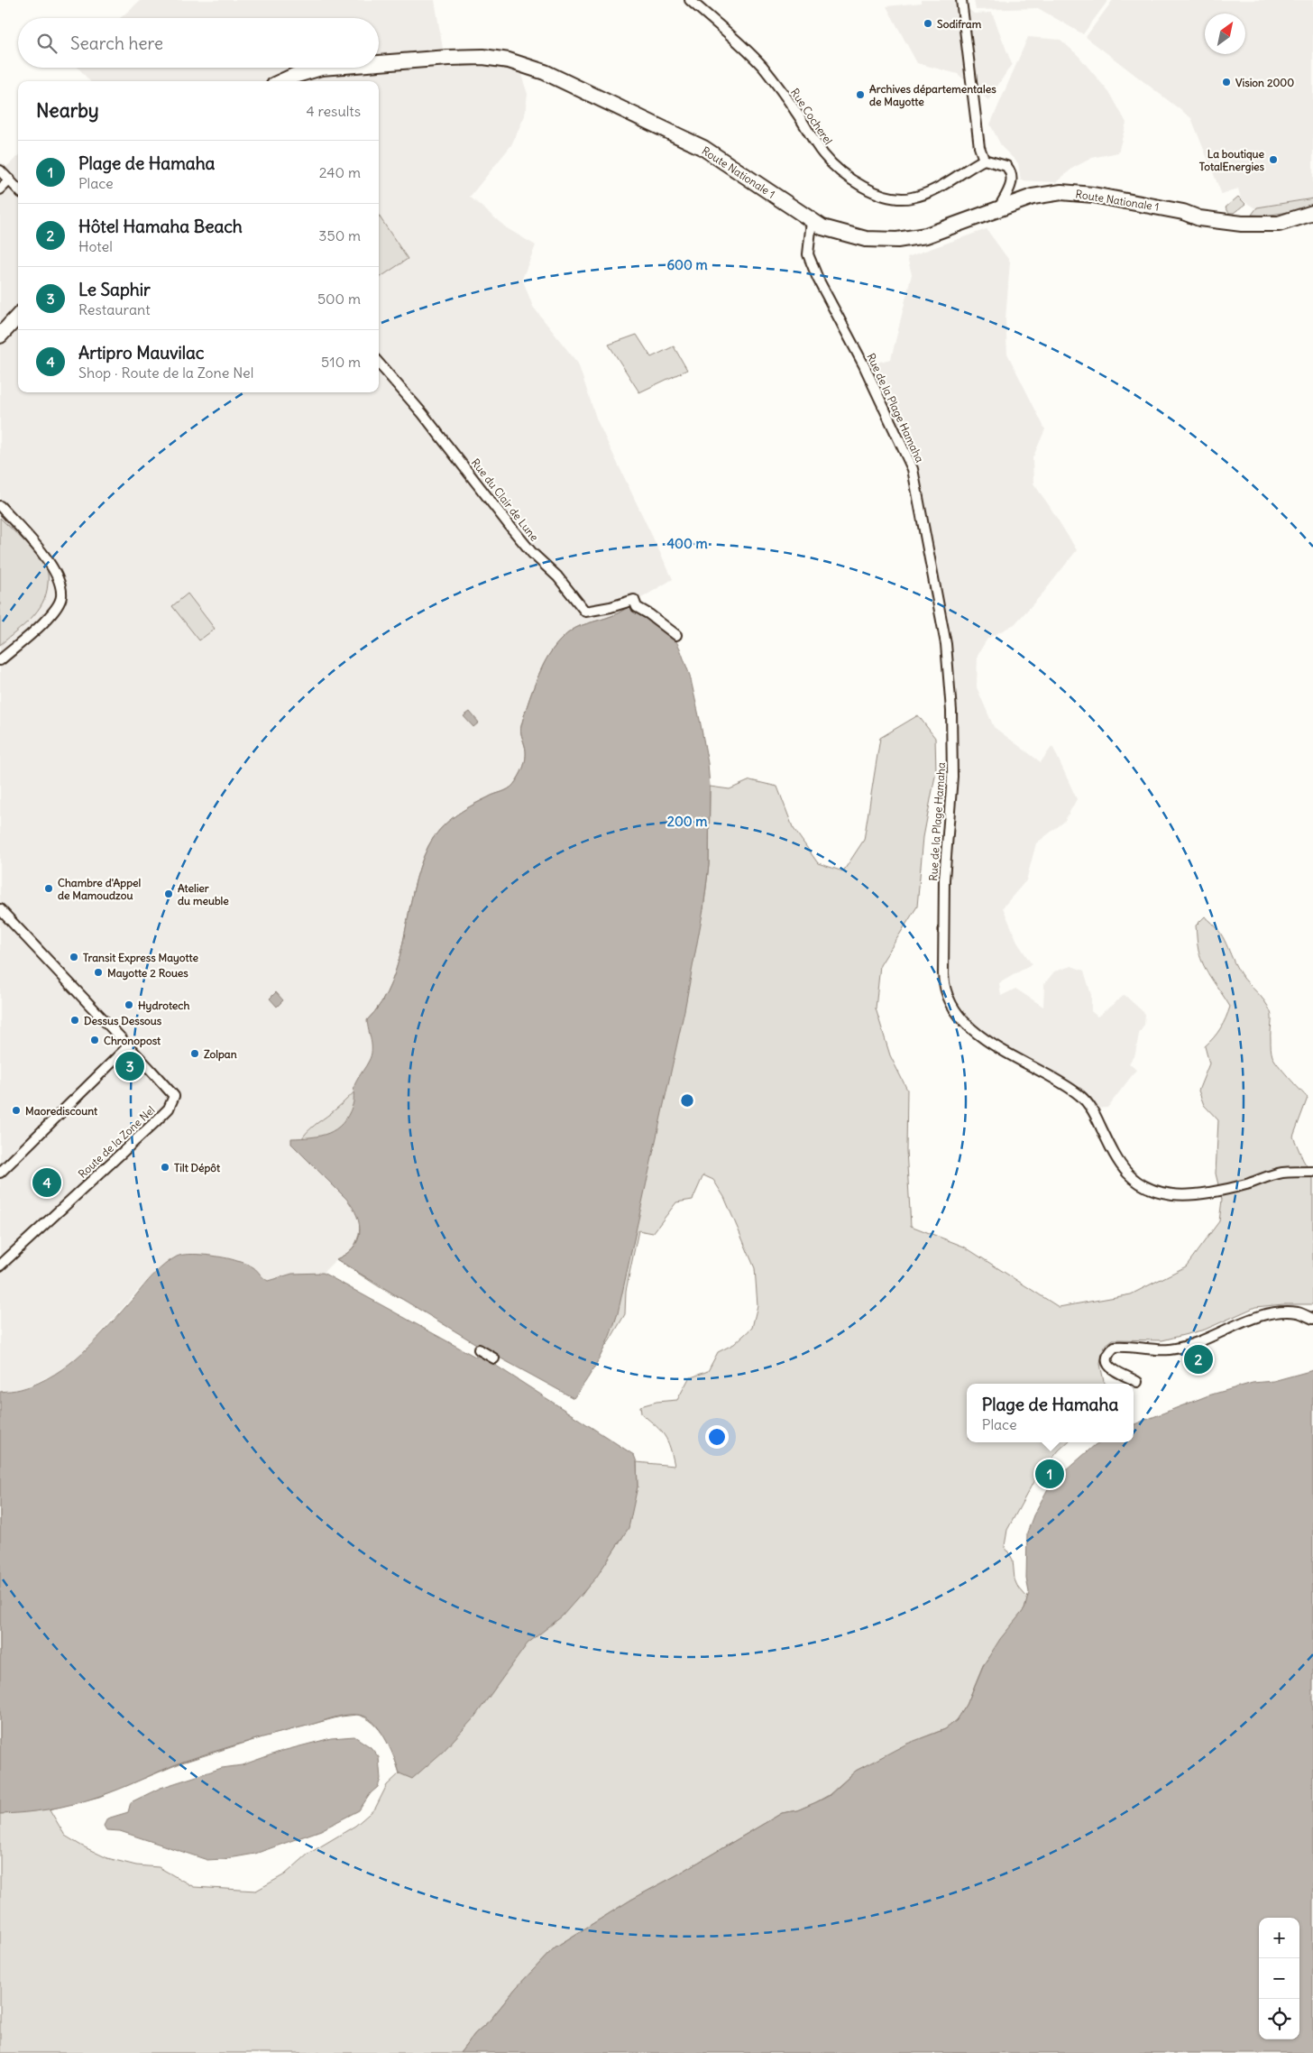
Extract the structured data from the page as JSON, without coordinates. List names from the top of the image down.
{
  "streets": {
    "main road": ["Route Nationale 1"],
    "street": [
      "Rue Cocherel",
      "Rue de la Plage Hamaha",
      "Rue du Clair de Lune",
      "Route de la Zone Nel"
    ]
  },
  "crossings": [
    ["Route Nationale 1", "Rue de la Plage Hamaha"]
  ],
  "places": [
    "Sodifram",
    "Vision 2000",
    "Archives départementales de Mayotte",
    "La boutique TotalEnergies",
    "Chambre d'Appel de Mamoudzou",
    "Atelier du meuble",
    "Transit Express Mayotte",
    "Mayotte 2 Roues",
    "Hydrotech",
    "Dessus Dessous",
    "Chronopost",
    "Zolpan",
    "Maorediscount",
    "Tilt Dépôt"
  ],
  "north": "top right",
  "page": {
    "search": "Search here",
    "heading": ["Nearby", "4 results"],
    "list": [
      {
        "mark": "1",
        "name": "Plage de Hamaha",
        "note": "Place",
        "value": "240 m"
      },
      {
        "mark": "2",
        "name": "Hôtel Hamaha Beach",
        "note": "Hotel",
        "value": "350 m"
      },
      {
        "mark": "3",
        "name": "Le Saphir",
        "note": "Restaurant",
        "value": "500 m"
      },
      {
        "mark": "4",
        "name": "Artipro Mauvilac",
        "note": "Shop · Route de la Zone Nel",
        "value": "510 m"
      }
    ],
    "pins": [
      "3",
      "4",
      "2",
      "1"
    ],
    "popup": ["Plage de Hamaha", "Place"],
    "map_buttons": ["+", "−"]
  },
  "rings": ["600 m", "400 m", "200 m"]
}
